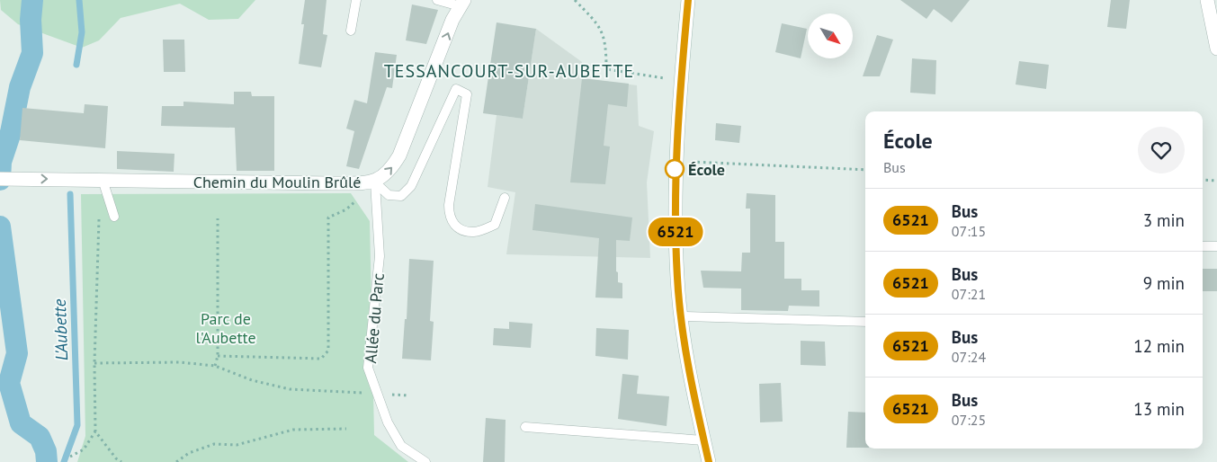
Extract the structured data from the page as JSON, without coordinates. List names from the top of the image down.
{
  "streets": {
    "street": ["Chemin du Moulin Brûlé"],
    "lane": ["Allée du Parc"]
  },
  "crossings": [
    ["Chemin du Moulin Brûlé", "Allée du Parc"]
  ],
  "one_way": ["Chemin du Moulin Brûlé"],
  "districts": ["TESSANCOURT-SUR-AUBETTE"],
  "water": ["L'Aubette"],
  "parks": ["Parc de l'Aubette"],
  "places": ["École"],
  "lines": ["bus line 6521"],
  "north": "bottom right",
  "page": {
    "on_map": "6521",
    "heading": ["École", "Bus"],
    "list": [
      {
        "mark": "6521",
        "name": "Bus",
        "note": "07:15",
        "value": "3 min"
      },
      {
        "mark": "6521",
        "name": "Bus",
        "note": "07:21",
        "value": "9 min"
      },
      {
        "mark": "6521",
        "name": "Bus",
        "note": "07:24",
        "value": "12 min"
      },
      {
        "mark": "6521",
        "name": "Bus",
        "note": "07:25",
        "value": "13 min"
      }
    ]
  }
}
